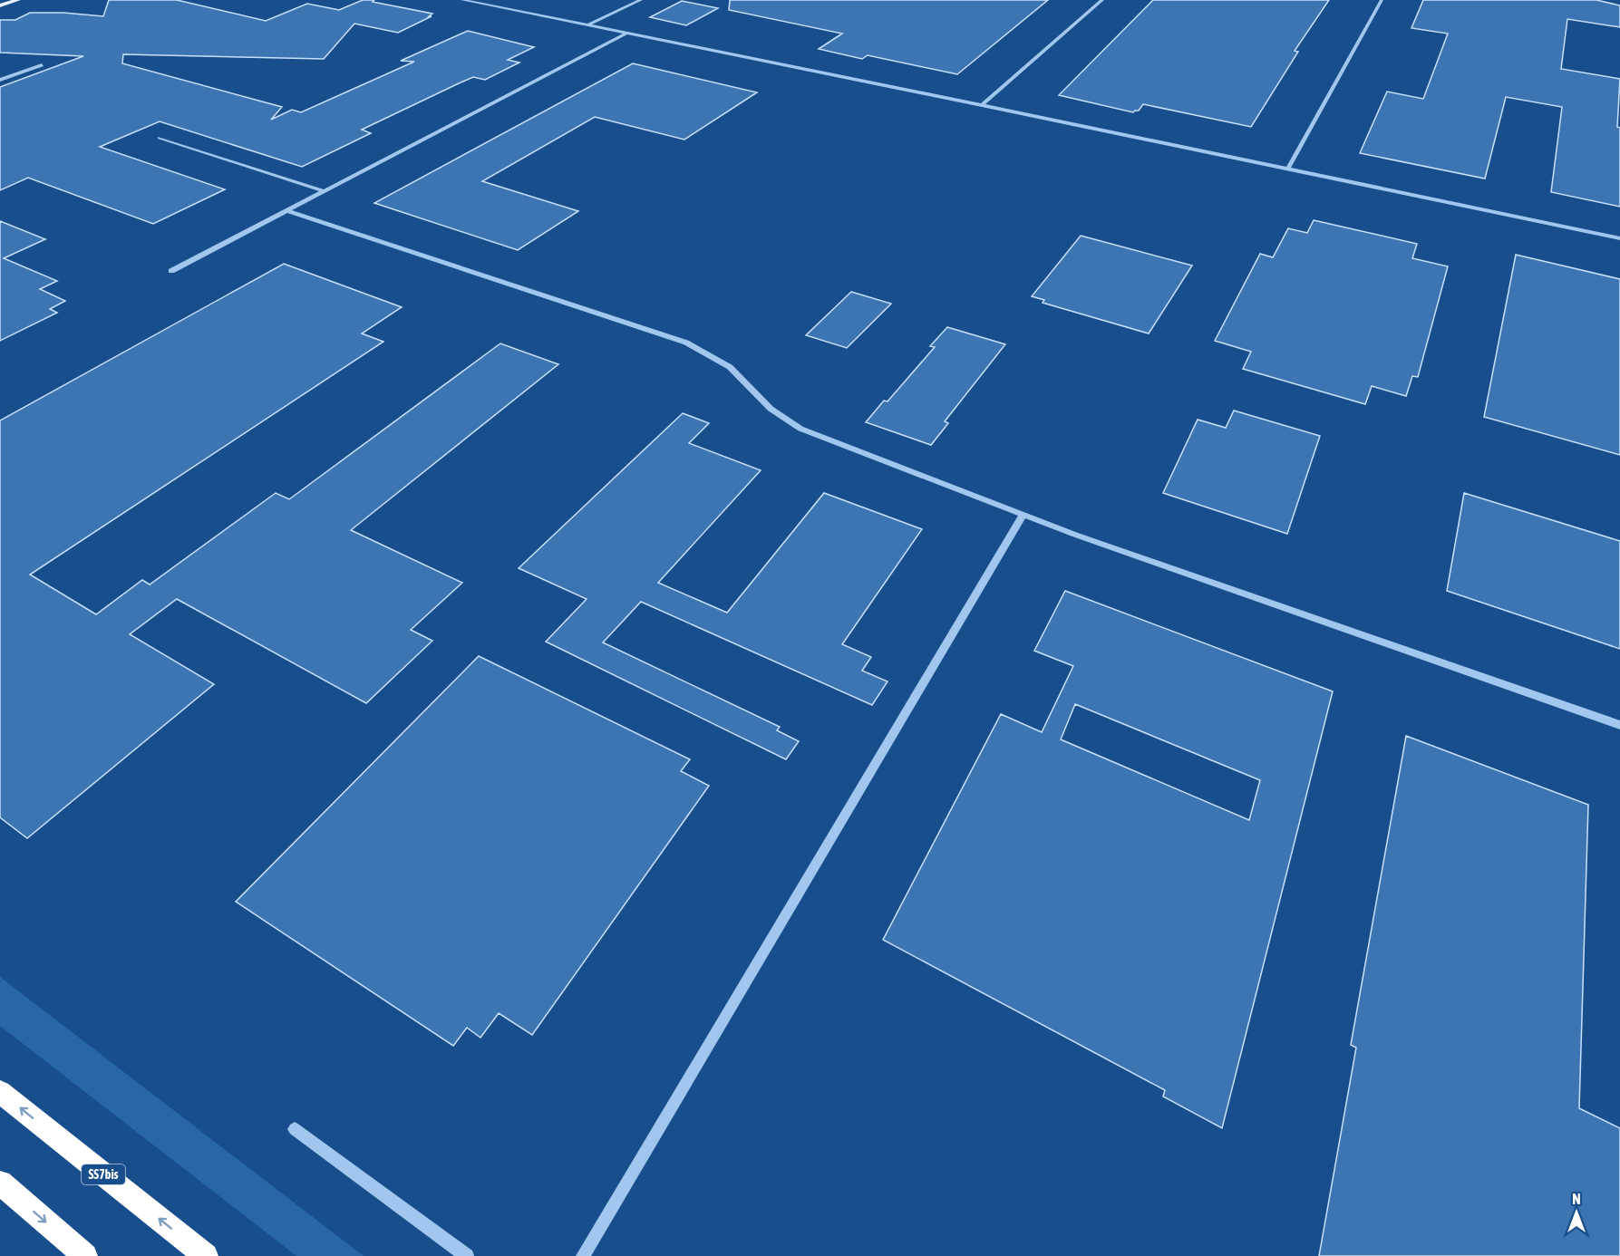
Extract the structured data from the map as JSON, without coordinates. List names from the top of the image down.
{
  "streets": {
    "highway": ["SS7bis"]
  },
  "north": "top"
}
